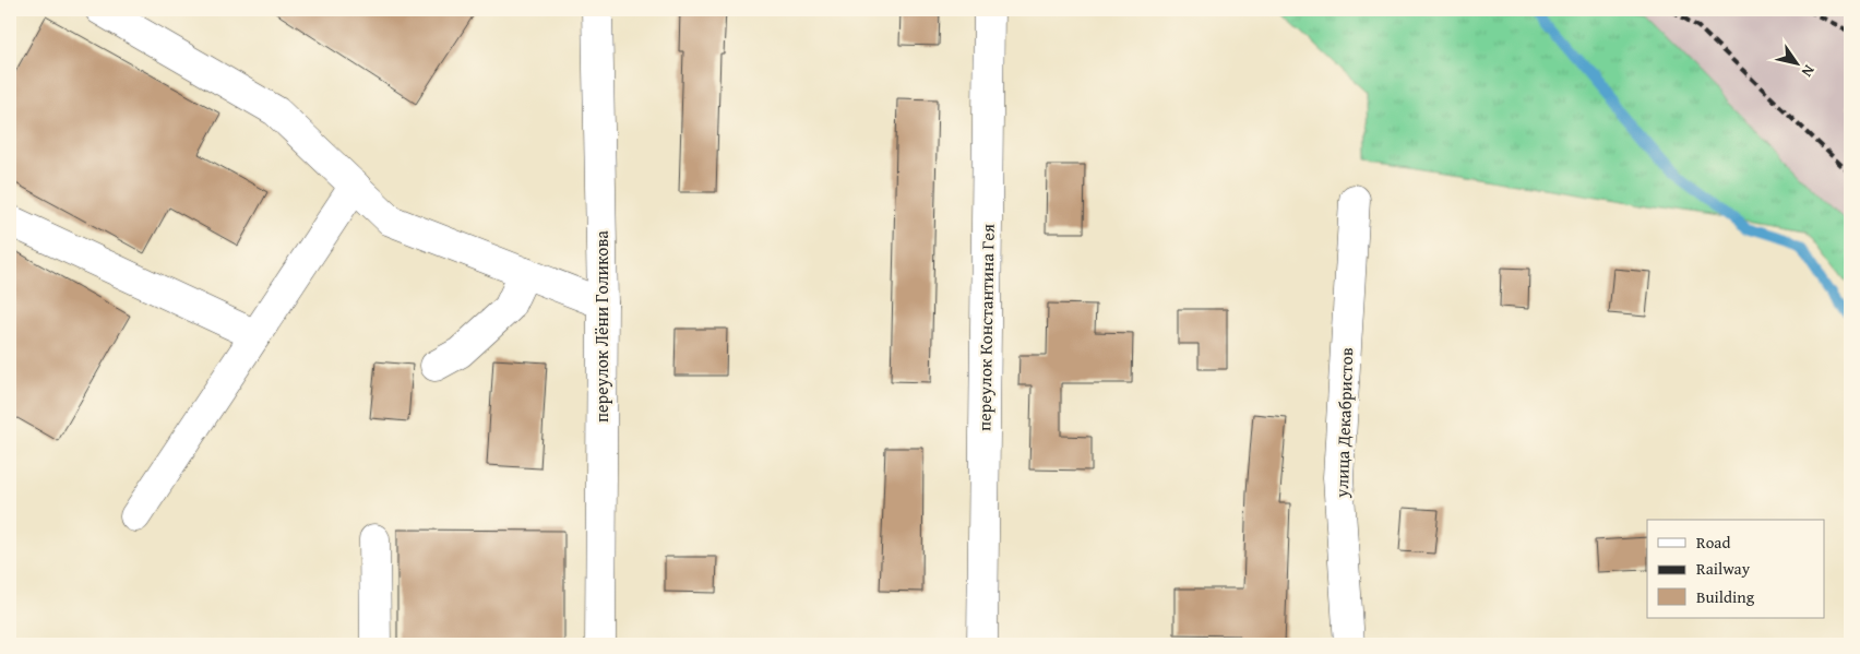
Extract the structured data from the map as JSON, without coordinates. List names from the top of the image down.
{
  "streets": {
    "street": ["переулок Лёни Голикова", "переулок Константина Гея", "улица Декабристов"]
  },
  "legend": ["Road", "Railway", "Building"],
  "north": "bottom right"
}
